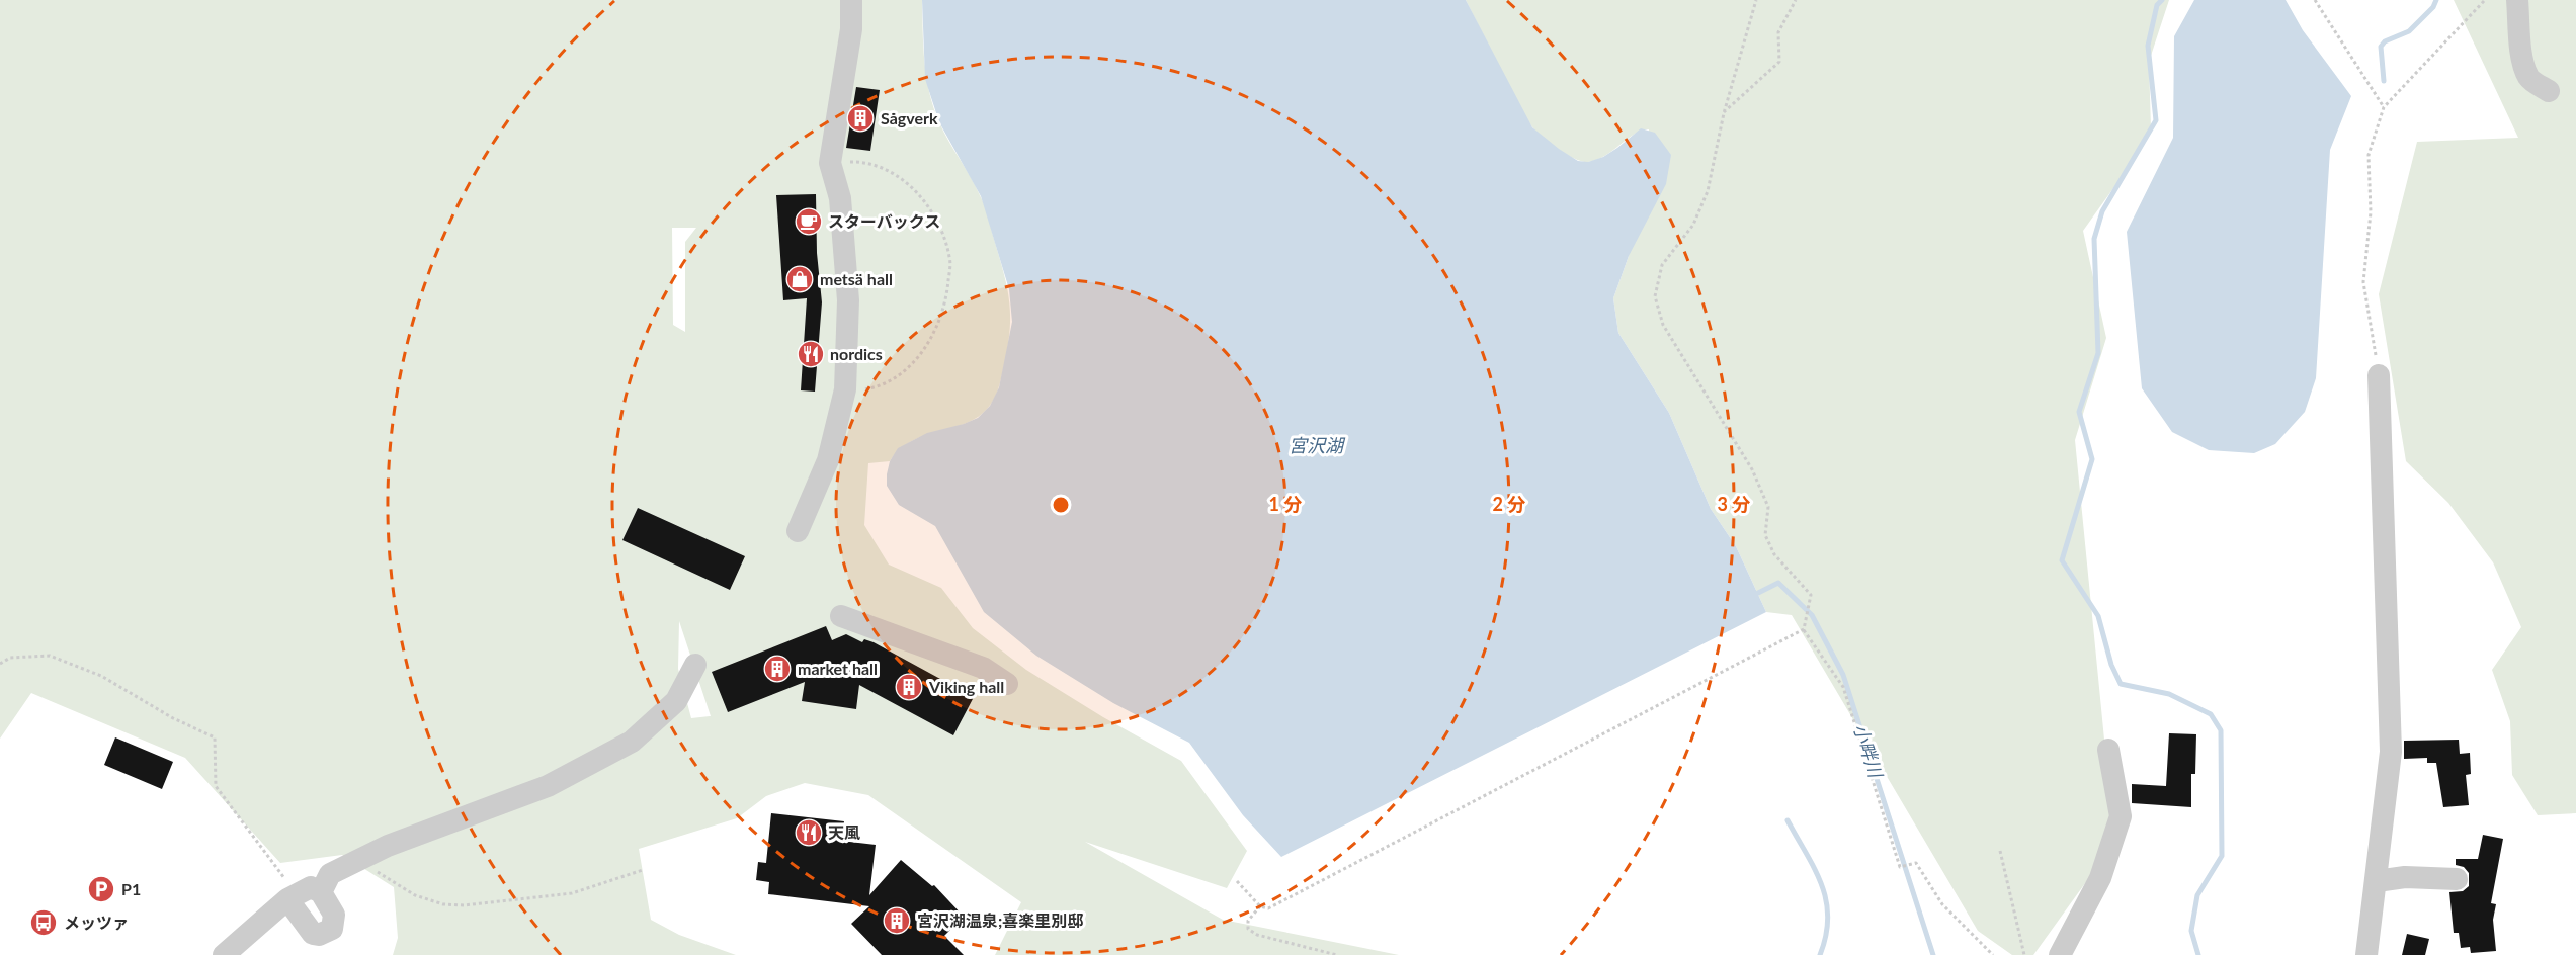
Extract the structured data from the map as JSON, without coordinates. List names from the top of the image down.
{
  "water": ["宮沢湖", "小畔川"],
  "places": {
    "building": [
      "Sågverk",
      "market hall",
      "Viking hall",
      "宮沢湖温泉;喜楽里別邸"
    ],
    "cafe": ["スターバックス"],
    "shop": ["metsä hall"],
    "restaurant": ["nordics", "天風"],
    "parking": ["P1"],
    "bus stop": ["メッツァ"]
  },
  "rings": ["1 分", "2 分", "3 分"]
}
